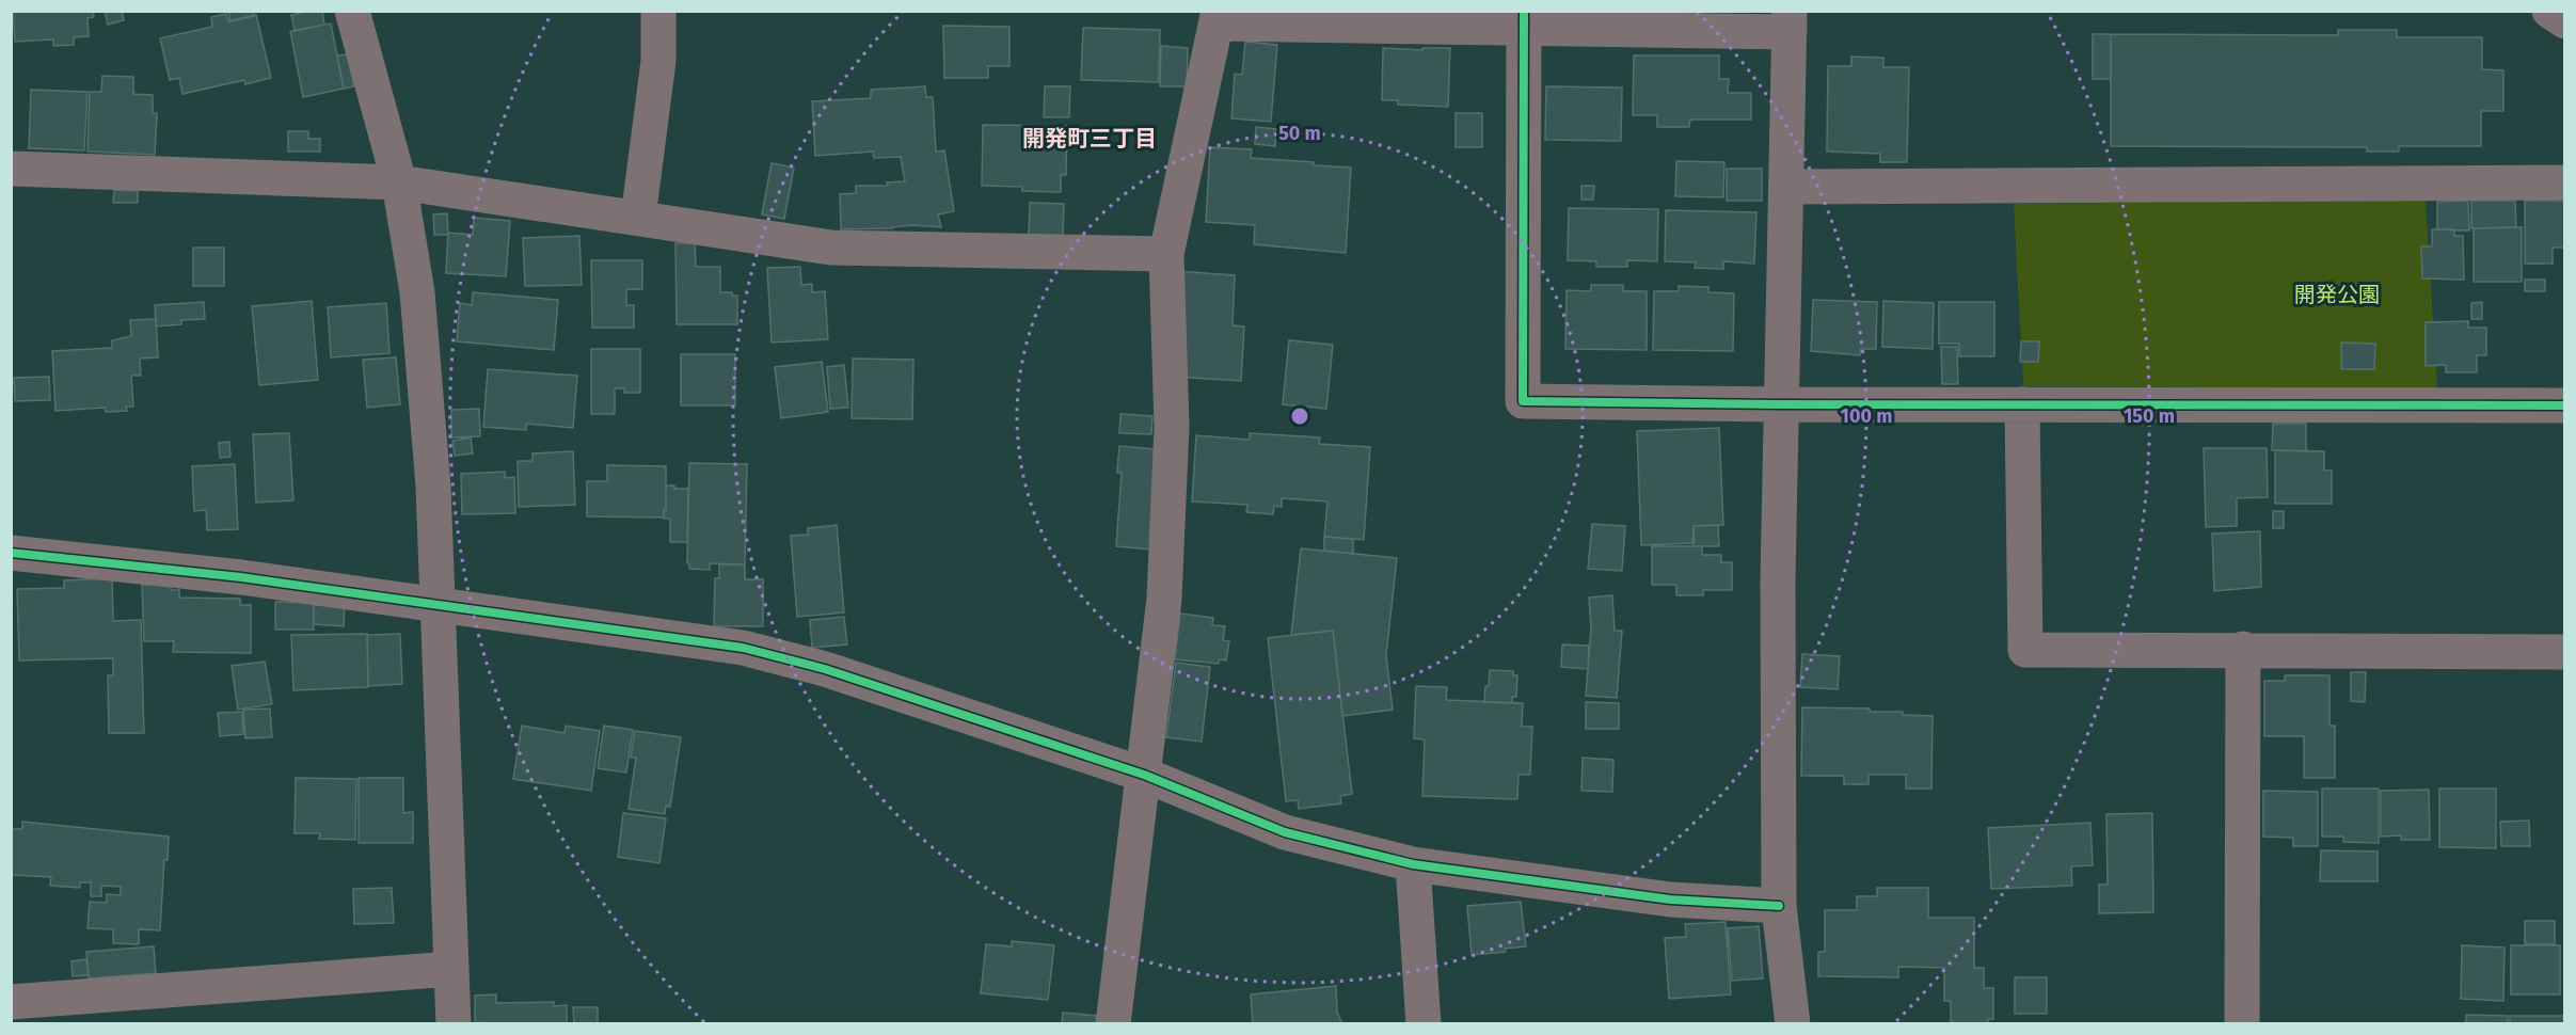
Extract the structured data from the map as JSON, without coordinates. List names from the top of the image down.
{
  "districts": ["開発町三丁目"],
  "parks": ["開発公園"],
  "rings": ["50 m", "100 m", "150 m"]
}
